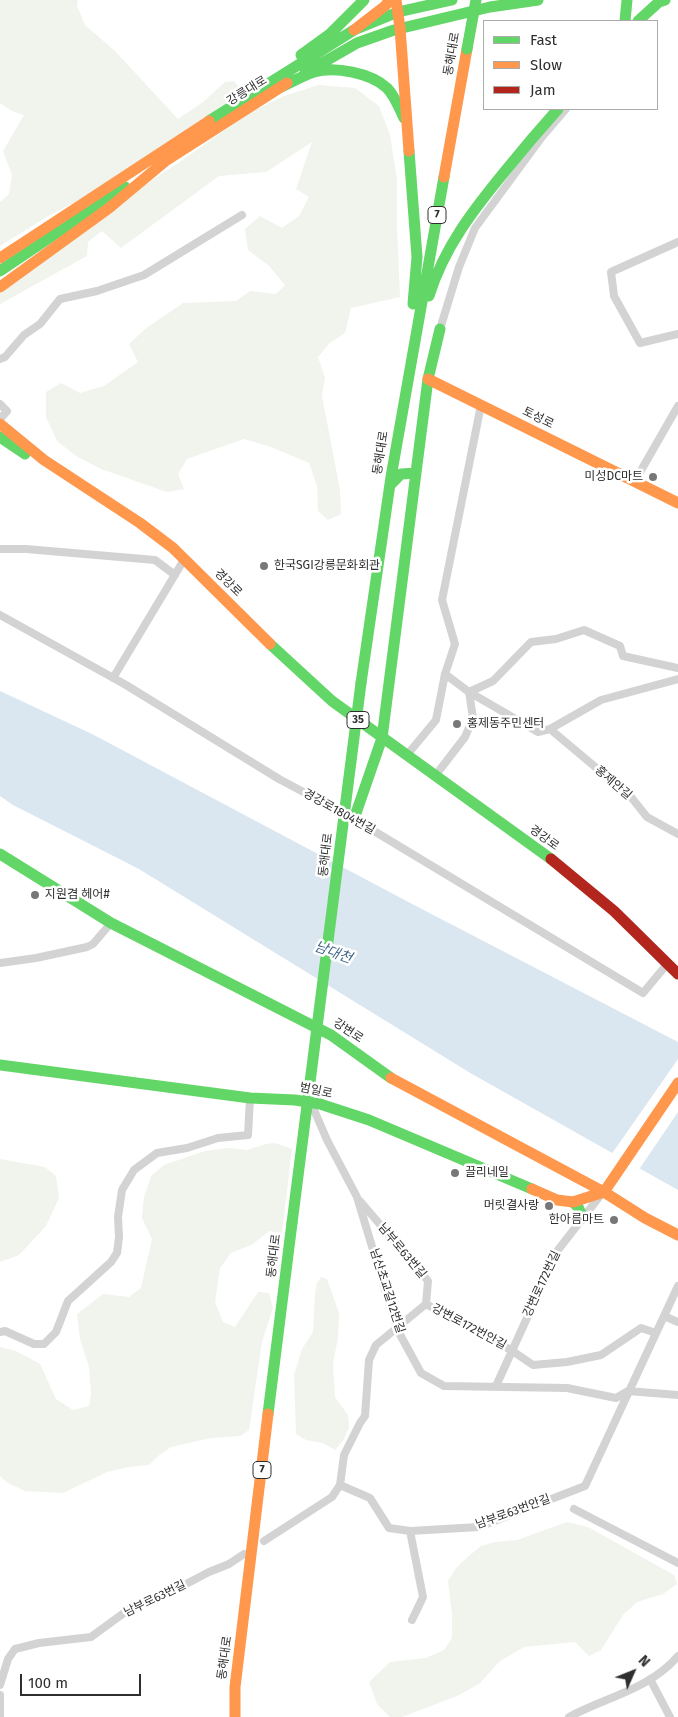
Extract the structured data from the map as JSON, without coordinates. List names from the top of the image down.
{
  "streets": {
    "main road": [
      "동해대로",
      "강릉대로",
      "7",
      "토성로",
      "경강로",
      "35",
      "강변로",
      "범일로"
    ],
    "street": [
      "홍제안길",
      "경강로1804번길",
      "남부로63번길",
      "강변로172번길",
      "남산초교길12번길",
      "강변로172번안길",
      "남부로63번안길"
    ]
  },
  "crossings": [
    ["경강로", "경강로1804번길"],
    ["강변로", "강변로172번길"],
    ["범일로", "남산초교길12번길"],
    ["남부로63번길", "남산초교길12번길"],
    ["남부로63번길", "강변로172번안길"],
    ["강변로172번길", "남산초교길12번길"],
    ["강변로172번길", "강변로172번안길"],
    ["남산초교길12번길", "남부로63번안길"]
  ],
  "water": ["남대천"],
  "places": [
    "미성DC마트",
    "한국SGI강릉문화회관",
    "홍제동주민센터",
    "지원겸 헤어#",
    "끌리네일",
    "머릿결사랑",
    "한아름마트"
  ],
  "legend": ["Fast", "Slow", "Jam"],
  "scale_bar": "100 m",
  "north": "top right"
}
